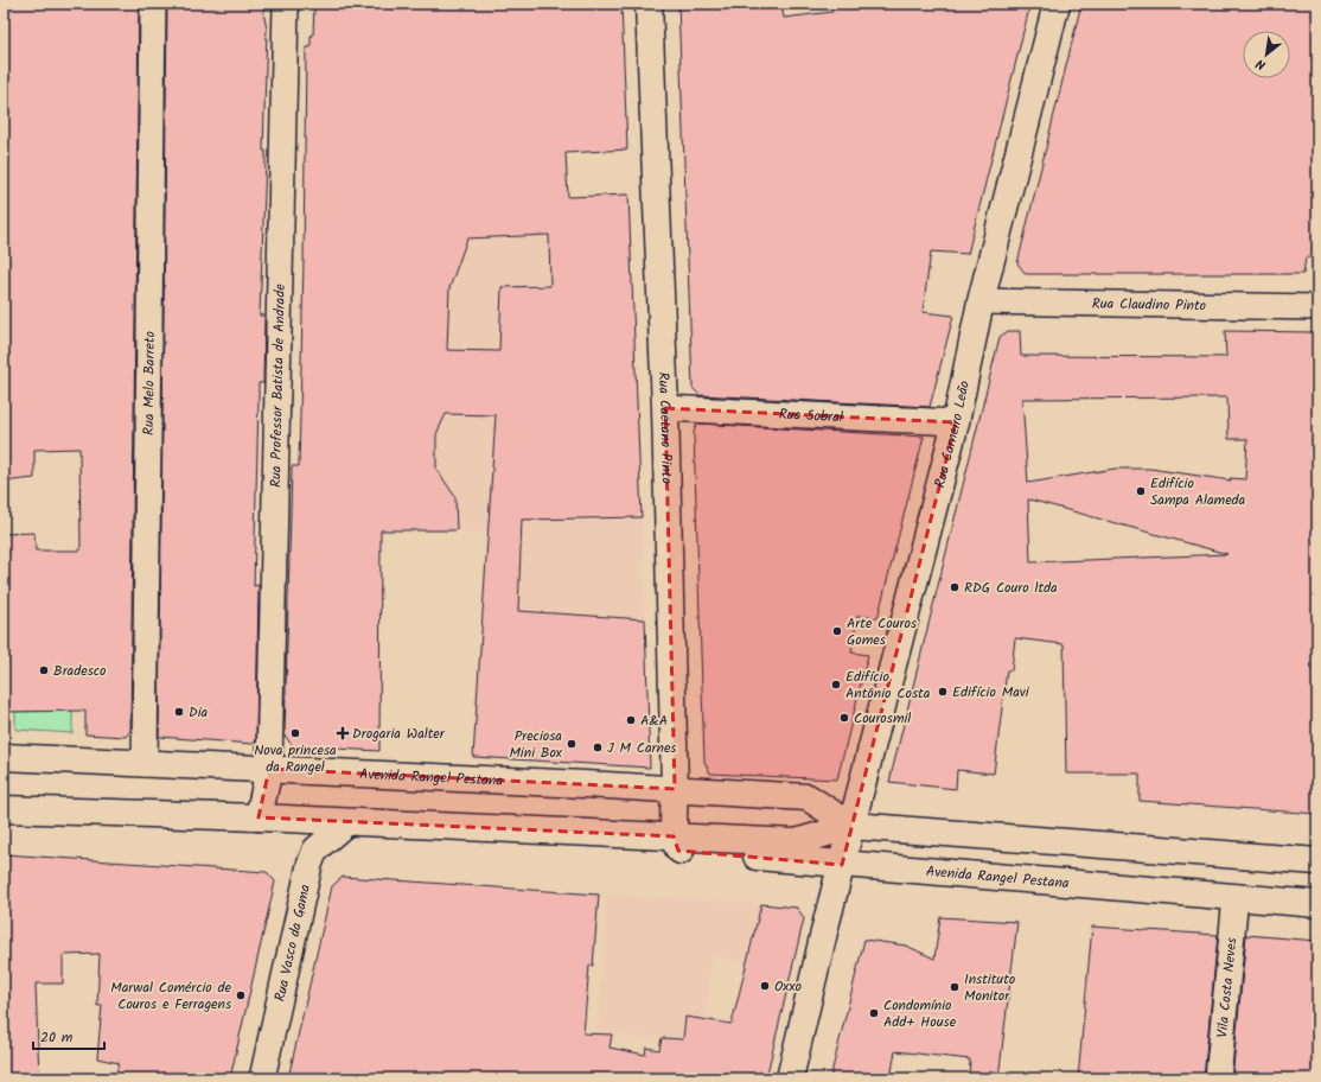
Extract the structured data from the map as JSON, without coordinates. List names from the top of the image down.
{
  "streets": {
    "main road": ["Rua Caetano Pinto", "Rua Carneiro Leão", "Avenida Rangel Pestana"],
    "street": [
      "Rua Claudino Pinto",
      "Rua Melo Barreto",
      "Rua Professor Batista de Andrade",
      "Rua Sobral",
      "Rua Vasco da Gama",
      "Vila Costa Neves"
    ]
  },
  "crossings": [
    ["Rua Claudino Pinto", "Rua Carneiro Leão"],
    ["Rua Melo Barreto", "Avenida Rangel Pestana"],
    ["Rua Professor Batista de Andrade", "Avenida Rangel Pestana"],
    ["Rua Sobral", "Rua Caetano Pinto"],
    ["Rua Sobral", "Rua Carneiro Leão"],
    ["Rua Caetano Pinto", "Avenida Rangel Pestana"],
    ["Rua Carneiro Leão", "Avenida Rangel Pestana"],
    ["Avenida Rangel Pestana", "Rua Vasco da Gama"],
    ["Avenida Rangel Pestana", "Vila Costa Neves"]
  ],
  "places": {
    "other": [
      "Edifício Sampa Alameda",
      "RDG Couro ltda",
      "Arte Couros Gomes",
      "Bradesco",
      "Edifício Antônio Costa",
      "Edifício Mavi",
      "Dia",
      "Courosmil",
      "A&A",
      "Nova princesa da Rangel",
      "Preciosa Mini Box",
      "J M Carnes",
      "Oxxo",
      "Instituto Monitor",
      "Marwal Comércio de Couros e Ferragens",
      "Condomínio Add+ House"
    ],
    "health": ["Drogaria Walter"]
  },
  "scale_bar": "20 m",
  "north": "bottom left"
}
